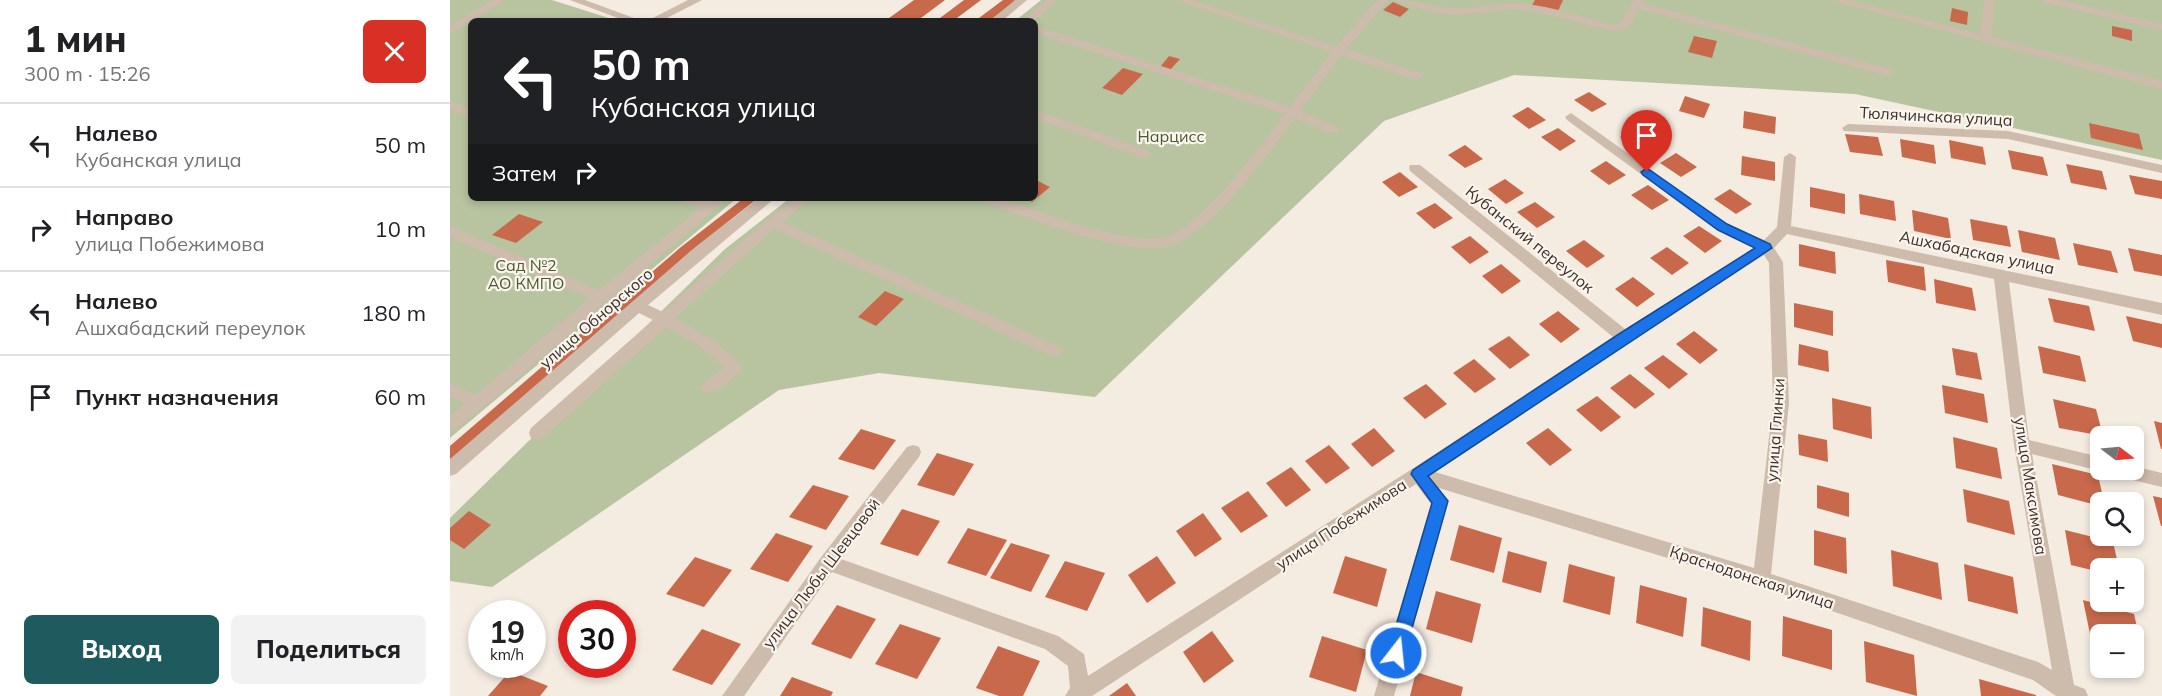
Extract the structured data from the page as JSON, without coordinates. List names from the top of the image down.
{
  "streets": {
    "street": [
      "Тюлячинская улица",
      "Кубанский переулок",
      "Ашхабадская улица",
      "улица Обнорского",
      "улица Глинки",
      "улица Максимова",
      "улица Побежимова",
      "улица Любы Шевцовой",
      "Краснодонская улица"
    ]
  },
  "crossings": [
    ["Кубанский переулок", "улица Побежимова"],
    ["Ашхабадская улица", "улица Максимова"],
    ["Ашхабадская улица", "улица Побежимова"],
    ["улица Глинки", "улица Побежимова"],
    ["улица Глинки", "Краснодонская улица"],
    ["улица Максимова", "Краснодонская улица"],
    ["улица Побежимова", "Краснодонская улица"]
  ],
  "parks": ["Нарцисс", "Сад №2 АО КМПО"],
  "north": "right",
  "page": {
    "heading": ["1 мин", "300 m · 15:26"],
    "turn": ["50 m", "Кубанская улица"],
    "list": [
      {
        "name": "Налево",
        "note": "Кубанская улица",
        "value": "50 m"
      },
      {
        "name": "Направо",
        "note": "улица Побежимова",
        "value": "10 m"
      },
      {
        "name": "Налево",
        "note": "Ашхабадский переулок",
        "value": "180 m"
      },
      {
        "name": "Пункт назначения",
        "value": "60 m"
      }
    ],
    "then": "Затем",
    "map_buttons": ["+", "−"],
    "speed": "19 km/h",
    "limit": "30",
    "buttons": ["Выход", "Поделиться"]
  }
}
